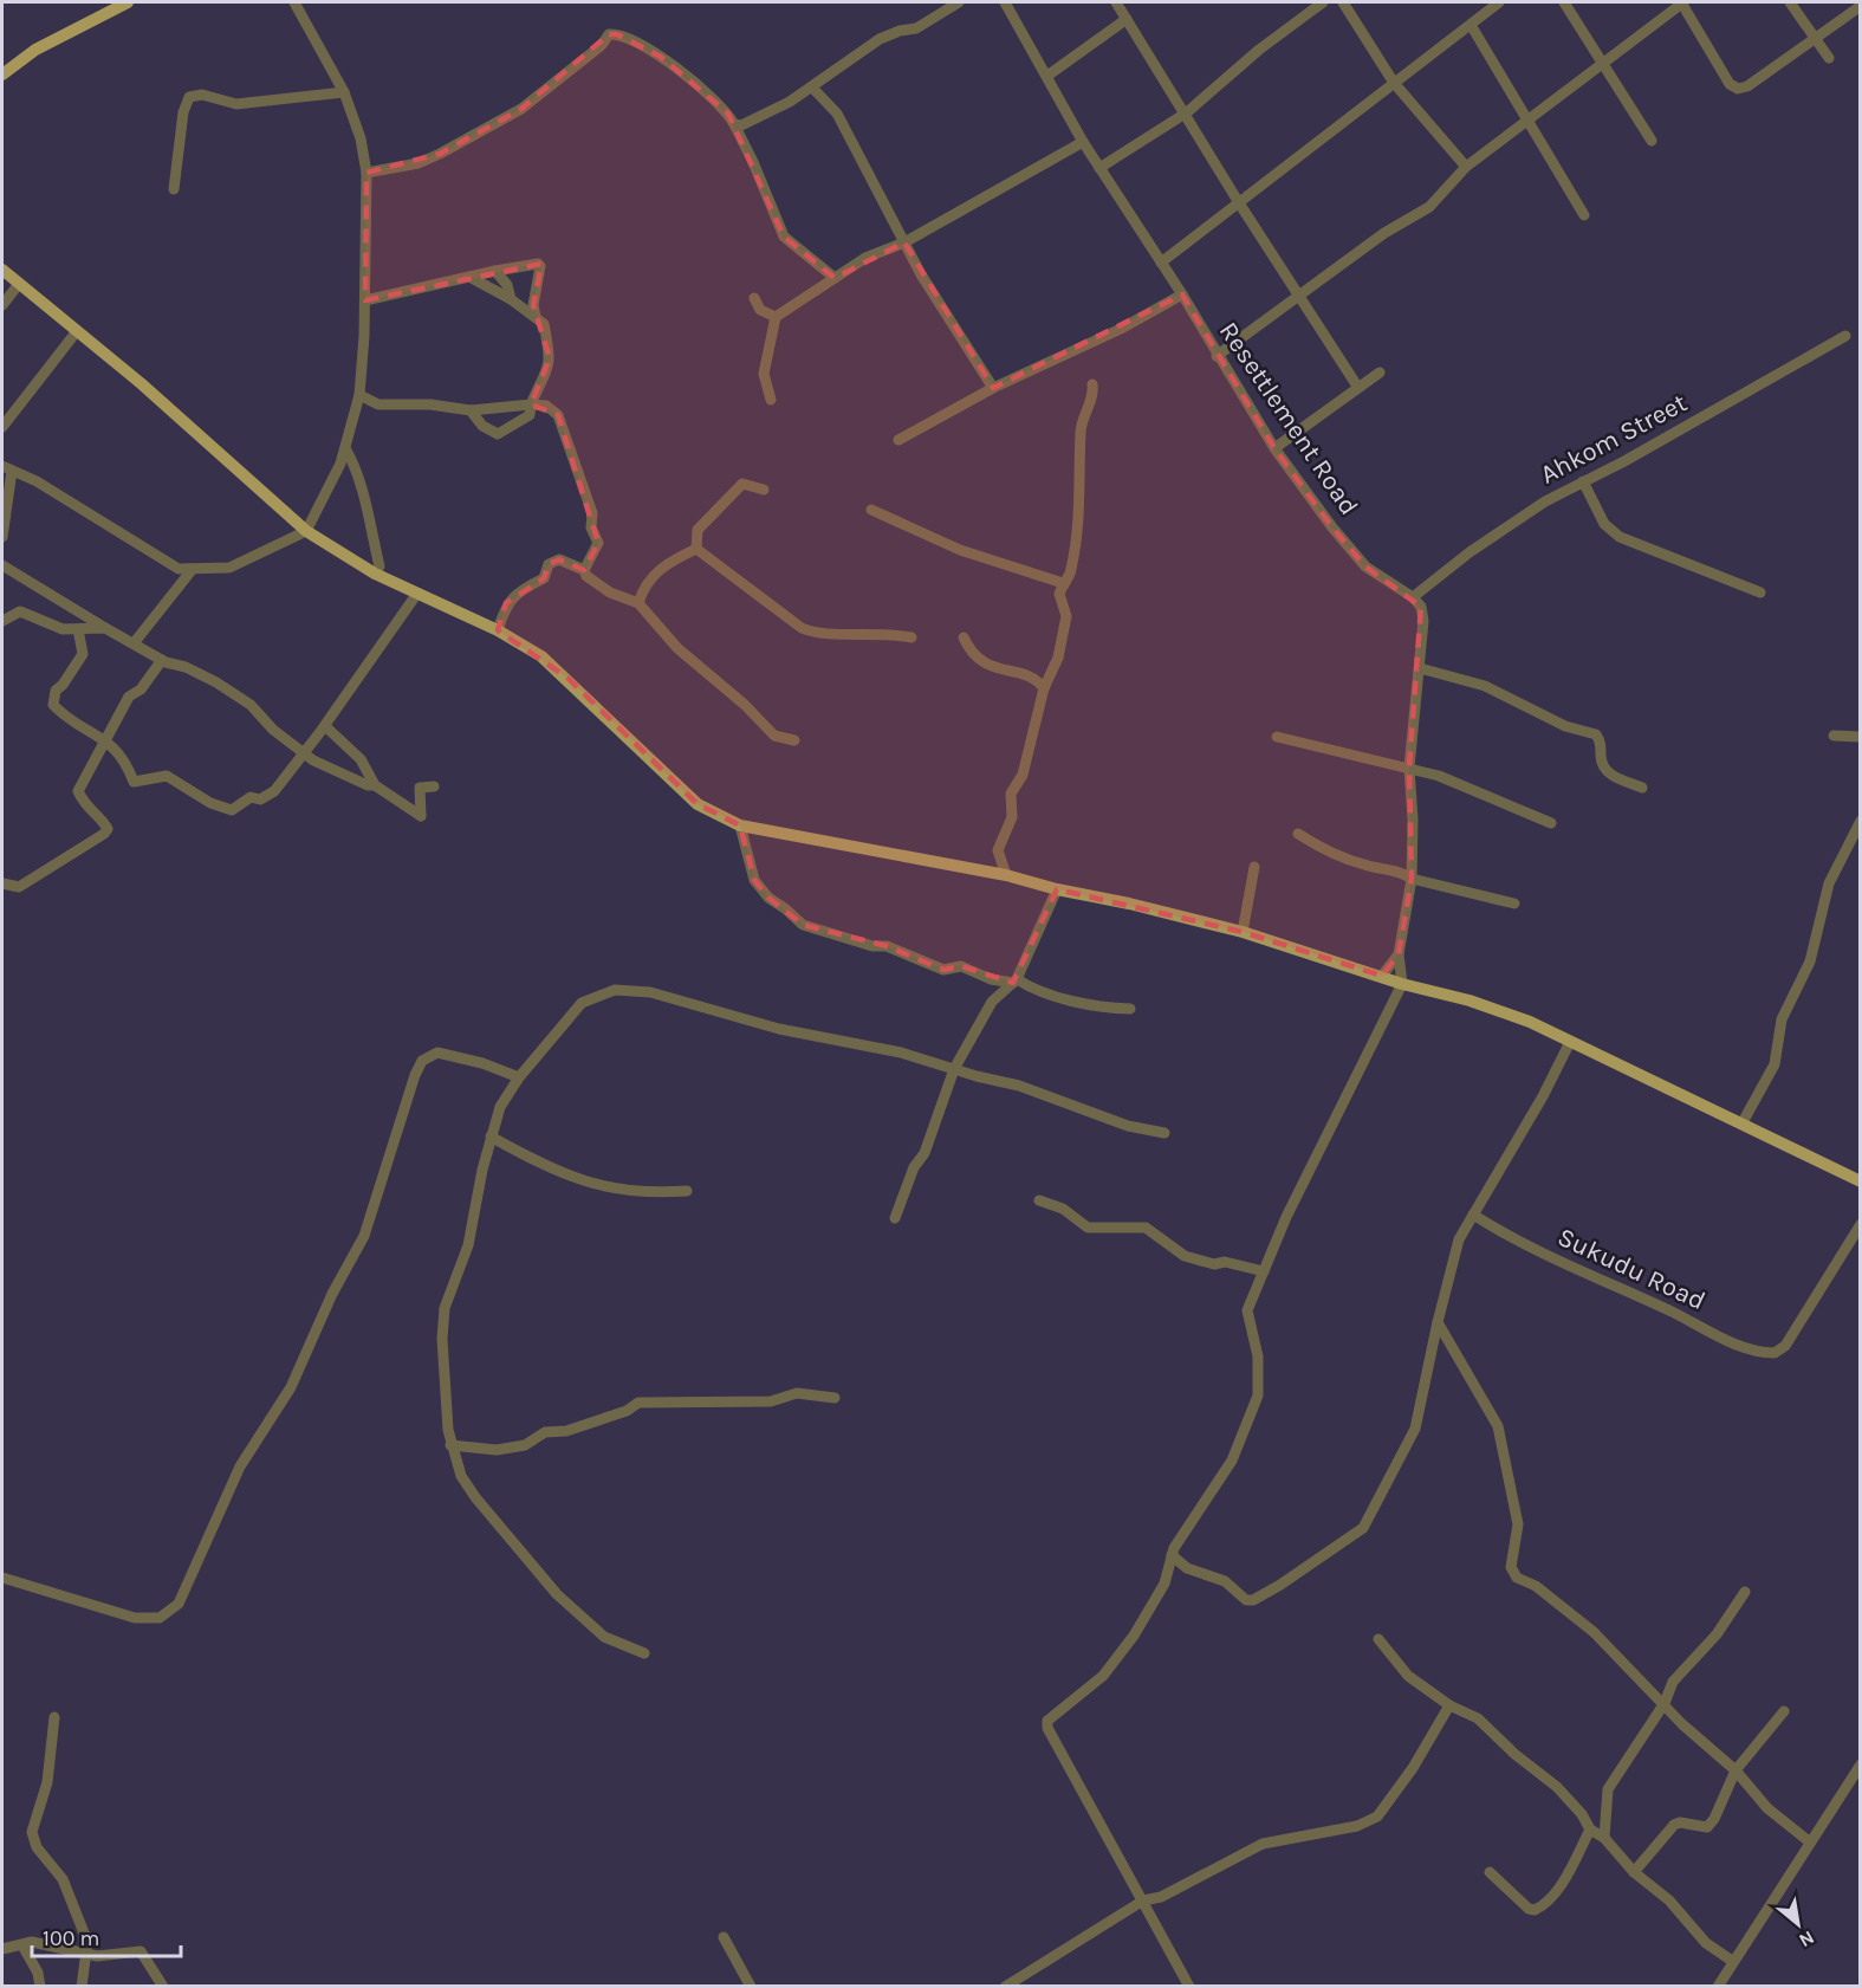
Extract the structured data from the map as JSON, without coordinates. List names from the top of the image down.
{
  "streets": {
    "street": ["Resettlement Road", "Ahkom Street", "Sukudu Road"]
  },
  "crossings": [
    ["Resettlement Road", "Ahkom Street"]
  ],
  "scale_bar": "100 m",
  "north": "bottom right"
}
